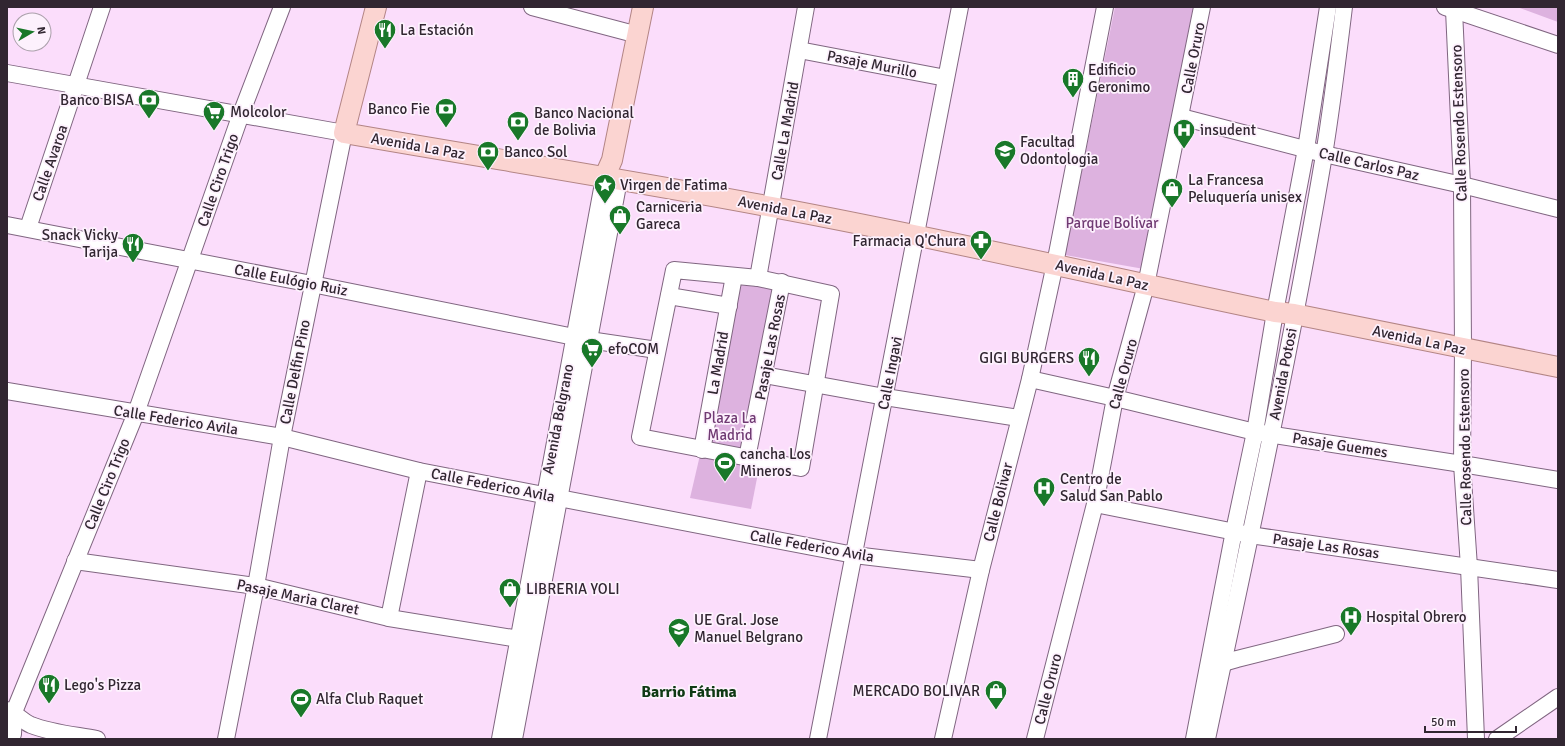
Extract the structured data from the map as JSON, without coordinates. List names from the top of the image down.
{
  "streets": {
    "main road": ["Avenida La Paz", "Calle Delfin Pino", "Avenida Belgrano"],
    "street": [
      "Calle Oruro",
      "Pasaje Murillo",
      "Calle Rosendo Estensoro",
      "Calle La Madrid",
      "Calle Avaroa",
      "Calle Carlos Paz",
      "Calle Ciro Trigo",
      "Calle Eulógio Ruiz",
      "Pasaje Las Rosas",
      "La Madrid",
      "Calle Ingavi",
      "Avenida Potosi",
      "Calle Federico Avila",
      "Pasaje Guemes",
      "Calle Bolivar",
      "Pasaje Maria Claret"
    ]
  },
  "crossings": [
    ["Calle Oruro", "Avenida La Paz"],
    ["Calle Oruro", "Calle Carlos Paz"],
    ["Calle Oruro", "Pasaje Las Rosas"],
    ["Calle Oruro", "Pasaje Guemes"],
    ["Pasaje Murillo", "Calle La Madrid"],
    ["Pasaje Murillo", "Calle Ingavi"],
    ["Calle Rosendo Estensoro", "Avenida La Paz"],
    ["Calle Rosendo Estensoro", "Calle Carlos Paz"],
    ["Calle Rosendo Estensoro", "Pasaje Las Rosas"],
    ["Calle Rosendo Estensoro", "Pasaje Guemes"],
    ["Calle La Madrid", "Avenida La Paz"],
    ["Calle La Madrid", "Pasaje Las Rosas"],
    ["Avenida La Paz", "Calle Avaroa"],
    ["Avenida La Paz", "Calle Ciro Trigo"],
    ["Avenida La Paz", "Calle Delfin Pino"],
    ["Avenida La Paz", "Calle Ingavi"],
    ["Avenida La Paz", "Avenida Potosi"],
    ["Avenida La Paz", "Avenida Belgrano"],
    ["Avenida La Paz", "Calle Bolivar"],
    ["Calle Avaroa", "Calle Eulógio Ruiz"],
    ["Calle Carlos Paz", "Avenida Potosi"],
    ["Calle Ciro Trigo", "Calle Eulógio Ruiz"],
    ["Calle Ciro Trigo", "Calle Federico Avila"],
    ["Calle Ciro Trigo", "Pasaje Maria Claret"],
    ["Calle Eulógio Ruiz", "Pasaje Las Rosas"],
    ["Calle Eulógio Ruiz", "Calle Delfin Pino"],
    ["Calle Eulógio Ruiz", "Avenida Belgrano"],
    ["Pasaje Las Rosas", "La Madrid"],
    ["Pasaje Las Rosas", "Avenida Potosi"],
    ["Calle Delfin Pino", "Calle Federico Avila"],
    ["Calle Delfin Pino", "Pasaje Maria Claret"],
    ["Calle Ingavi", "Calle Federico Avila"],
    ["Avenida Potosi", "Pasaje Guemes"],
    ["Avenida Belgrano", "Calle Federico Avila"],
    ["Avenida Belgrano", "Pasaje Maria Claret"],
    ["Calle Federico Avila", "Calle Bolivar"],
    ["Pasaje Guemes", "Calle Bolivar"]
  ],
  "districts": ["Barrio Fátima"],
  "parks": ["Parque Bolívar", "Plaza La Madrid"],
  "places": {
    "restaurant": [
      "La Estación",
      "Snack Vicky Tarija",
      "GIGI BURGERS",
      "Lego's Pizza"
    ],
    "building": ["Edificio Geronimo"],
    "bank": [
      "Banco BISA",
      "Banco Fie",
      "Banco Nacional de Bolivia",
      "Banco Sol"
    ],
    "supermarket": ["Molcolor", "efoCOM"],
    "hospital": ["insudent", "Centro de Salud San Pablo", "Hospital Obrero"],
    "school or university": ["Facultad Odontologia", "UE Gral. Jose Manuel Belgrano"],
    "place": ["Virgen de Fatima"],
    "shop": [
      "La Francesa Peluquería unisex",
      "Carniceria Gareca",
      "LIBRERIA YOLI",
      "MERCADO BOLIVAR"
    ],
    "pharmacy": ["Farmacia Q'Chura"],
    "sports": ["cancha Los Mineros", "Alfa Club Raquet"]
  },
  "scale_bar": "50 m",
  "north": "right"
}
